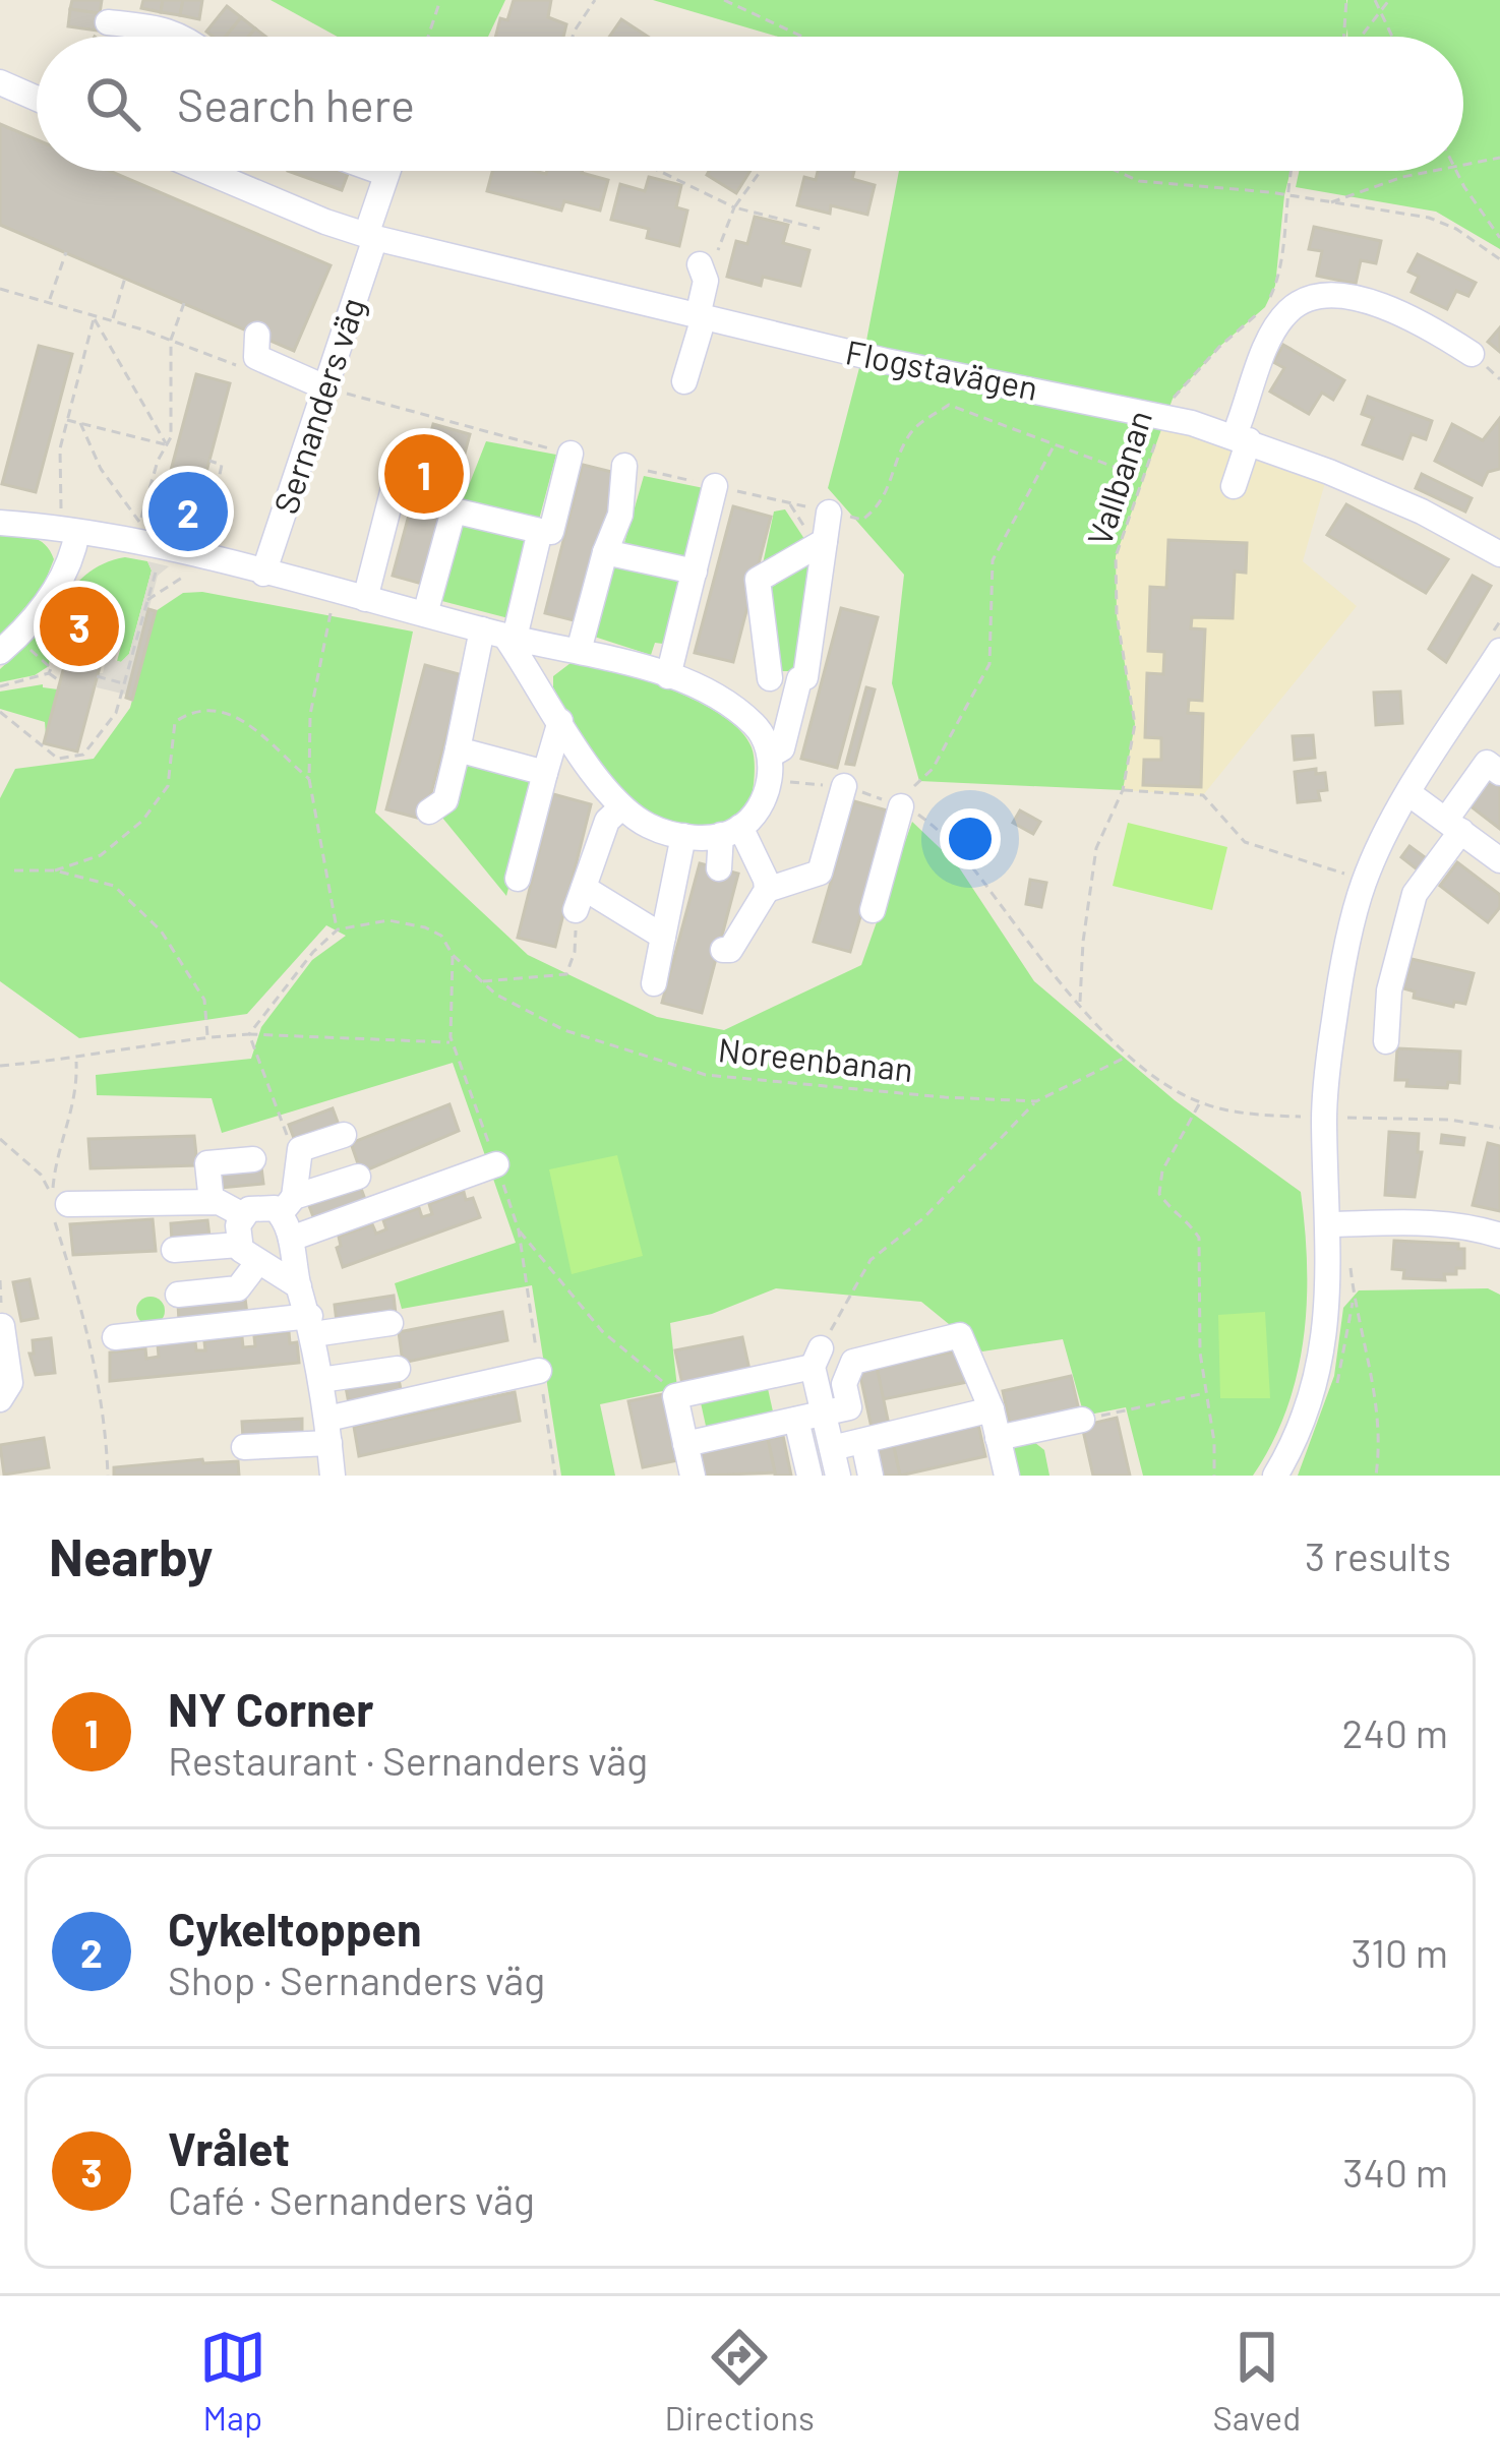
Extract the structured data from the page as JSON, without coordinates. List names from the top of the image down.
{
  "streets": {
    "street": ["Flogstavägen", "Sernanders väg"],
    "path": ["Vallbanan", "Noreenbanan"]
  },
  "crossings": [
    ["Flogstavägen", "Sernanders väg"],
    ["Flogstavägen", "Vallbanan"]
  ],
  "page": {
    "search": "Search here",
    "pins": ["1", "2", "3"],
    "heading": ["Nearby", "3 results"],
    "list": [
      {
        "mark": "1",
        "name": "NY Corner",
        "note": "Restaurant · Sernanders väg",
        "value": "240 m"
      },
      {
        "mark": "2",
        "name": "Cykeltoppen",
        "note": "Shop · Sernanders väg",
        "value": "310 m"
      },
      {
        "mark": "3",
        "name": "Vrålet",
        "note": "Café · Sernanders väg",
        "value": "340 m"
      }
    ],
    "nav": ["Map", "Directions", "Saved"]
  }
}
